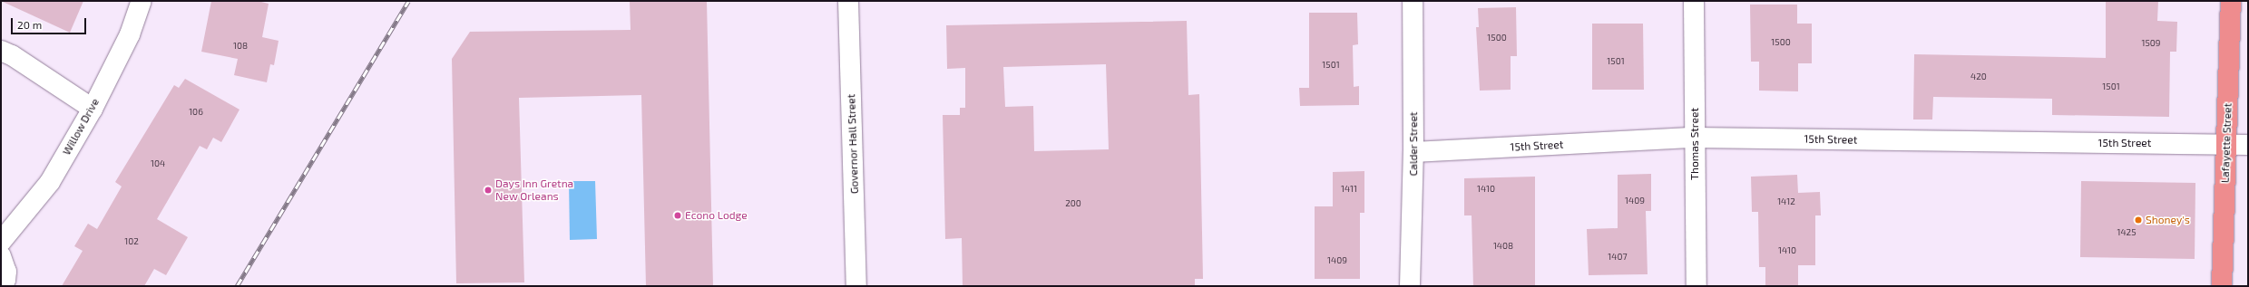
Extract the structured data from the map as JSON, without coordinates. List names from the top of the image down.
{
  "streets": {
    "highway": ["Lafayette Street"],
    "street": [
      "Willow Drive",
      "15th Street",
      "Governor Hall Street",
      "Calder Street",
      "Thomas Street"
    ]
  },
  "crossings": [
    ["15th Street", "Lafayette Street"],
    ["15th Street", "Calder Street"],
    ["15th Street", "Thomas Street"]
  ],
  "places": ["Days Inn Gretna New Orleans", "Econo Lodge", "Shoney's"],
  "house_numbers": [
    "1500",
    "1500",
    "1509",
    "108",
    "1501",
    "1501",
    "420",
    "1501",
    "106",
    "104",
    "1411",
    "1410",
    "1409",
    "1412",
    "200",
    "1425",
    "102",
    "1408",
    "1410",
    "1407",
    "1409"
  ],
  "scale_bar": "20 m"
}
